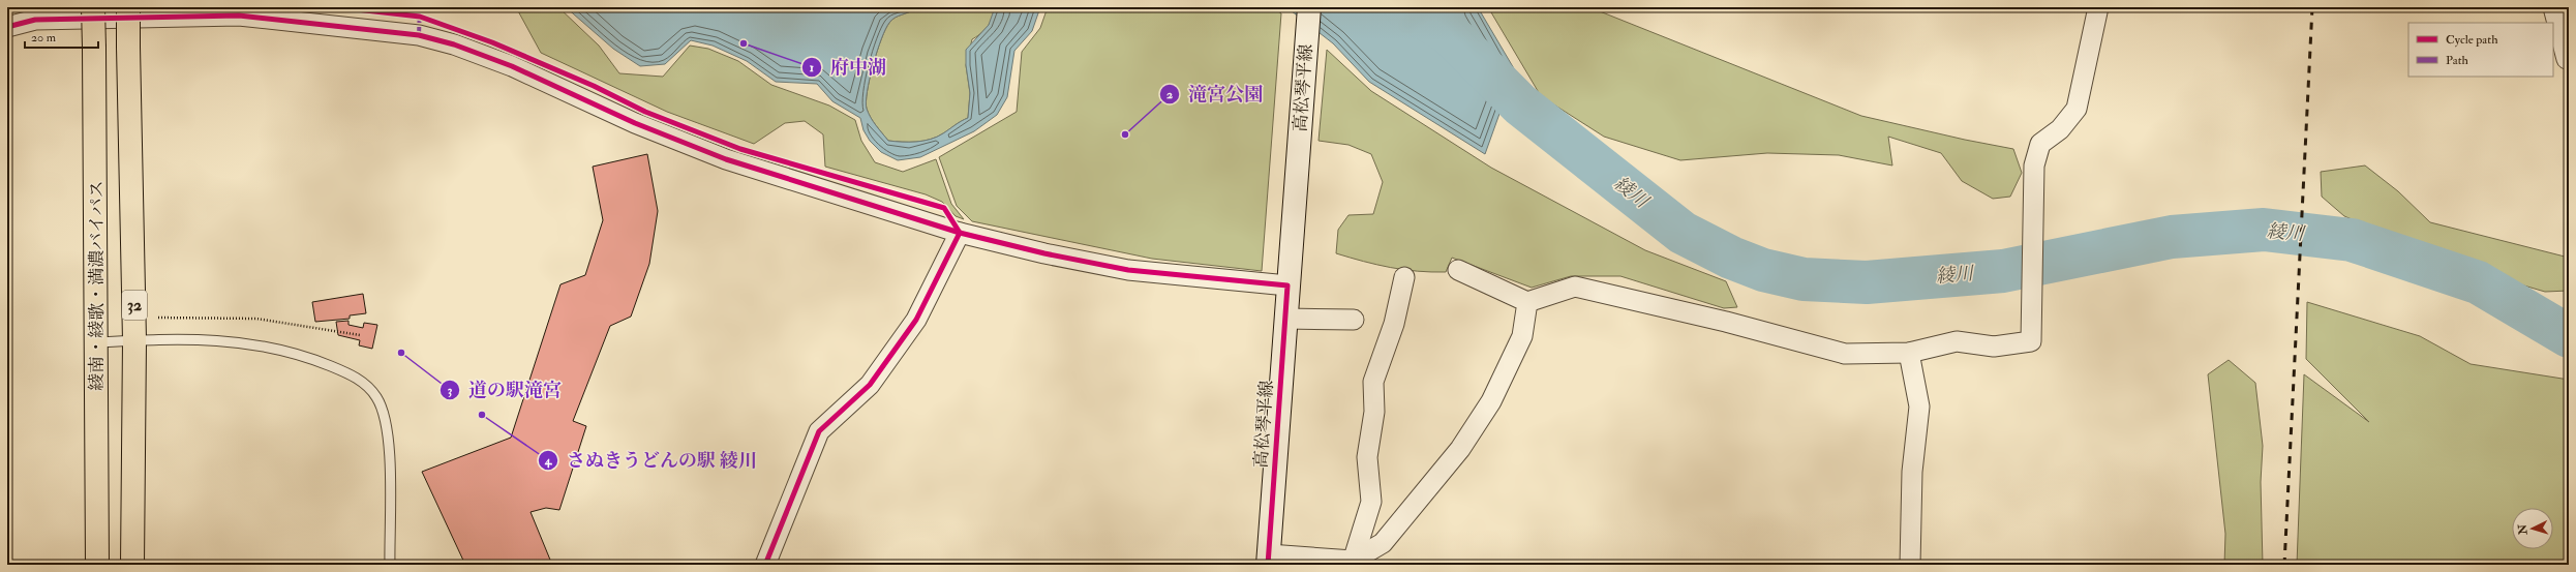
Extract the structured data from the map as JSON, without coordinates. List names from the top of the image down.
{
  "streets": {
    "highway": ["綾南・綾歌・満濃バイパス", "32"],
    "main road": ["高松琴平線"]
  },
  "water": ["綾川"],
  "places": [
    "府中湖",
    "滝宮公園",
    "道の駅滝宮",
    "さぬきうどんの駅 綾川"
  ],
  "legend": ["Cycle path", "Path"],
  "scale_bar": "20 m",
  "north": "left"
}
